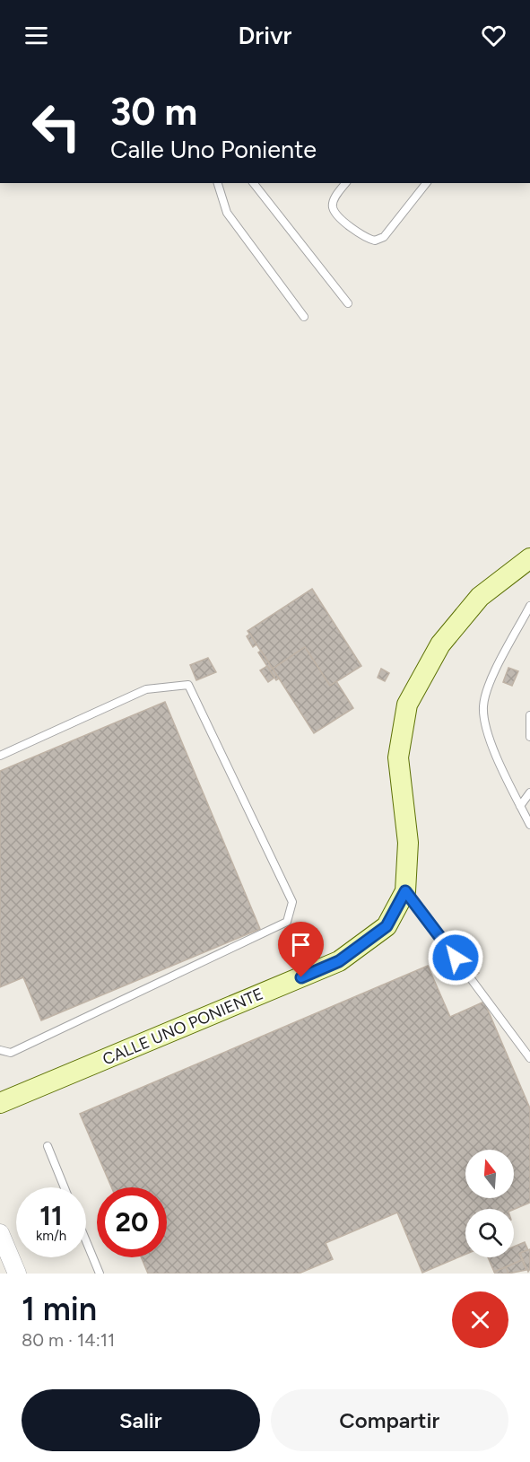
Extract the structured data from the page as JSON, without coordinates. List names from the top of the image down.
{
  "streets": {
    "main road": ["CALLE UNO PONIENTE"]
  },
  "north": "top",
  "page": {
    "header": "Drivr",
    "turn": ["30 m", "Calle Uno Poniente"],
    "speed": "11 km/h",
    "limit": "20",
    "heading": ["1 min", "80 m · 14:11"],
    "buttons": ["Salir", "Compartir"]
  }
}
